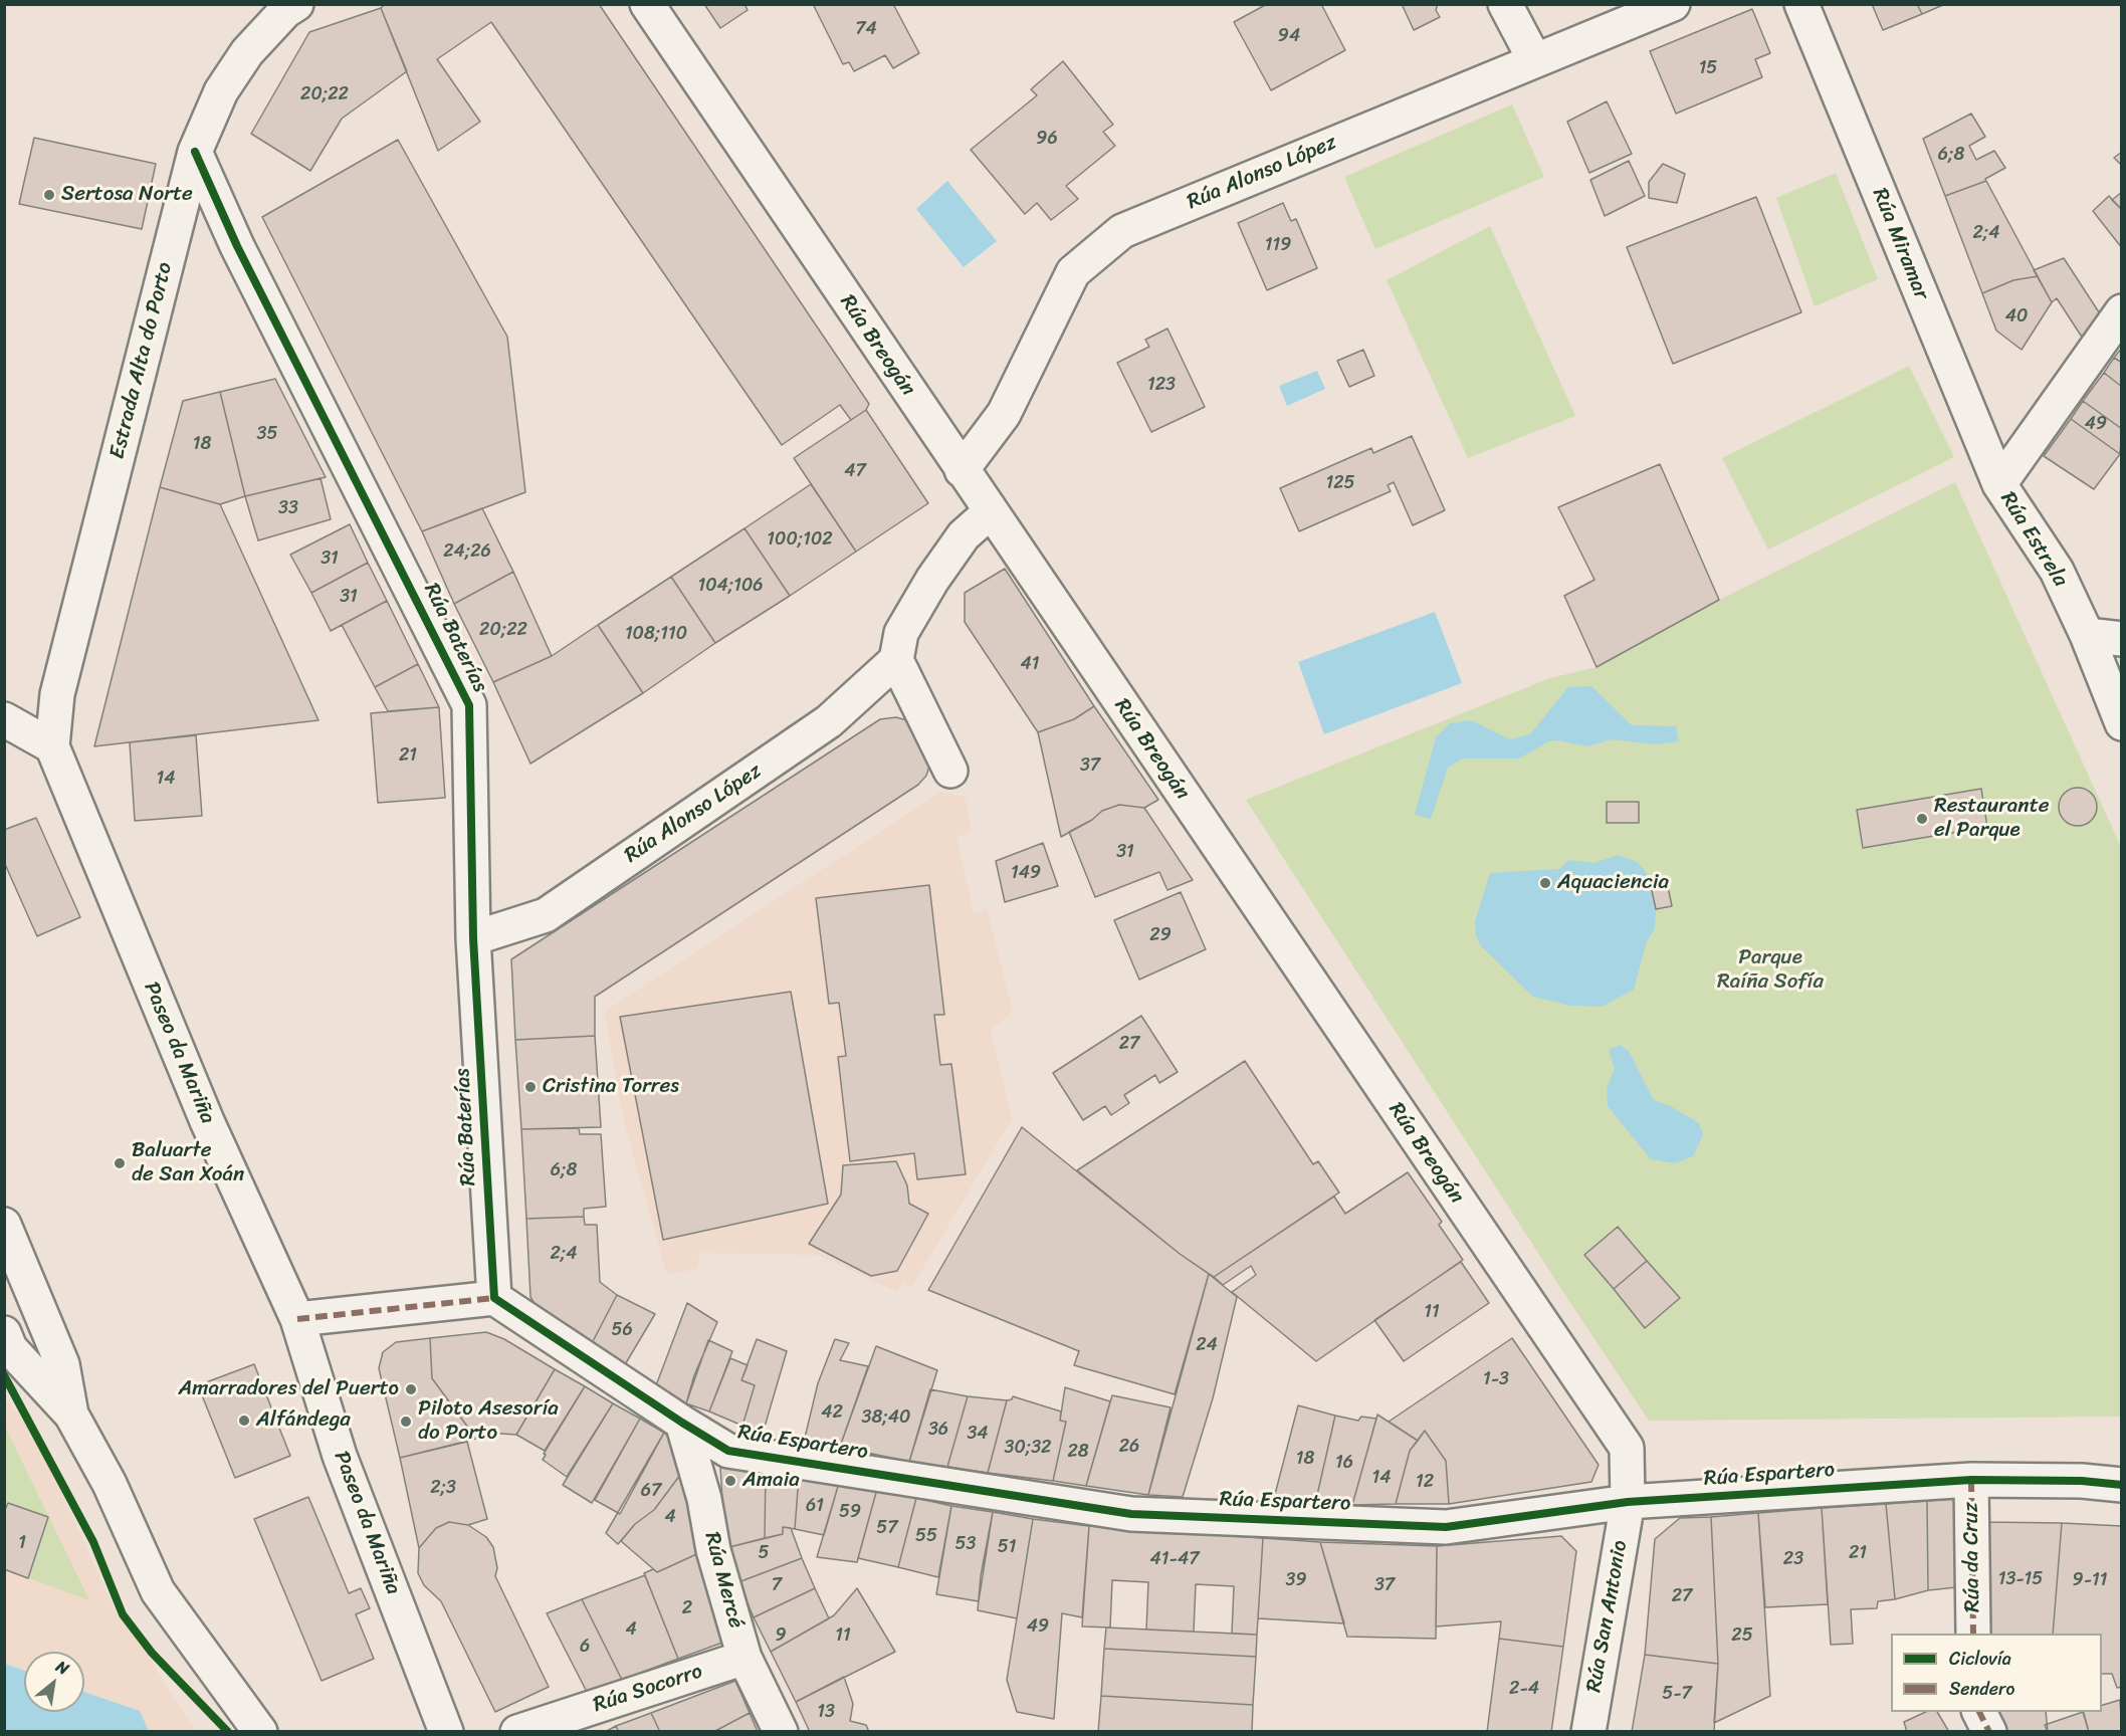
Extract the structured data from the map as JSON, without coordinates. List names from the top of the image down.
{
  "streets": {
    "street": [
      "Rúa Alonso López",
      "Rúa Miramar",
      "Rúa Breogán",
      "Estrada Alta do Porto",
      "Rúa Estrela",
      "Rúa Baterías",
      "Paseo da Mariña",
      "Rúa Espartero",
      "Rúa da Cruz",
      "Rúa Mercé",
      "Rúa San Antonio",
      "Rúa Socorro"
    ]
  },
  "crossings": [
    ["Rúa Alonso López", "Rúa Breogán"],
    ["Rúa Alonso López", "Rúa Baterías"],
    ["Rúa Miramar", "Rúa Estrela"],
    ["Rúa Breogán", "Rúa Espartero"],
    ["Rúa Breogán", "Rúa San Antonio"],
    ["Estrada Alta do Porto", "Rúa Baterías"],
    ["Estrada Alta do Porto", "Paseo da Mariña"],
    ["Rúa Baterías", "Rúa Espartero"],
    ["Rúa Espartero", "Rúa da Cruz"],
    ["Rúa Espartero", "Rúa Mercé"],
    ["Rúa Espartero", "Rúa San Antonio"],
    ["Rúa Mercé", "Rúa Socorro"]
  ],
  "parks": ["Parque Raíña Sofía"],
  "places": [
    "Sertosa Norte",
    "Restaurante el Parque",
    "Aquaciencia",
    "Cristina Torres",
    "Baluarte de San Xoán",
    "Amarradores del Puerto",
    "Alfándega",
    "Piloto Asesoría do Porto",
    "Amaia"
  ],
  "house_numbers": [
    "74",
    "94",
    "15",
    "20;22",
    "96",
    "6;8",
    "2;4",
    "119",
    "40",
    "123",
    "49",
    "35",
    "18",
    "47",
    "125",
    "33",
    "100;102",
    "24;26",
    "31",
    "104;106",
    "31",
    "20;22",
    "108;110",
    "41",
    "21",
    "37",
    "14",
    "31",
    "149",
    "29",
    "27",
    "6;8",
    "2;4",
    "11",
    "56",
    "24",
    "1-3",
    "42",
    "38;40",
    "36",
    "34",
    "26",
    "30;32",
    "28",
    "18",
    "16",
    "14",
    "12",
    "2;3",
    "67",
    "61",
    "59",
    "4",
    "57",
    "55",
    "1",
    "53",
    "51",
    "5",
    "21",
    "41-47",
    "23",
    "13-15",
    "39",
    "9-11",
    "7",
    "37",
    "27",
    "2",
    "49",
    "4",
    "9",
    "11",
    "25",
    "6",
    "2-4",
    "5-7",
    "13"
  ],
  "legend": ["Ciclovía", "Sendero"],
  "north": "top right"
}
